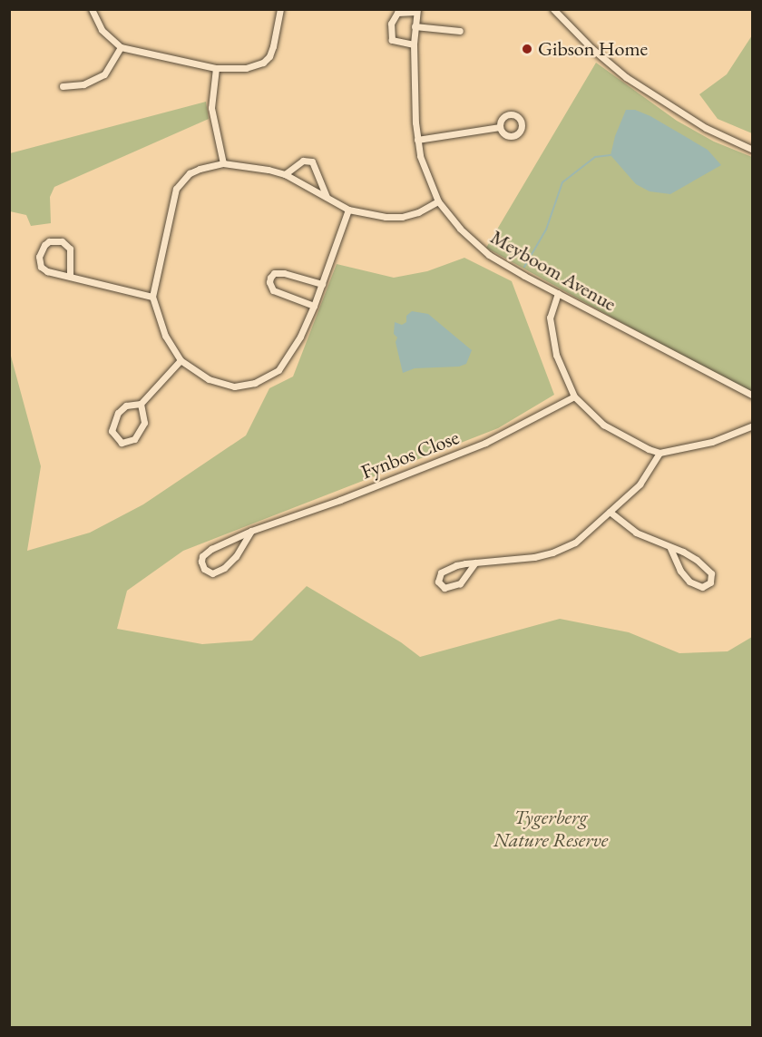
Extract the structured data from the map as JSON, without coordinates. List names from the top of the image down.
{
  "streets": {
    "street": ["Meyboom Avenue", "Fynbos Close"]
  },
  "parks": ["Tygerberg Nature Reserve"],
  "places": ["Gibson Home"]
}
